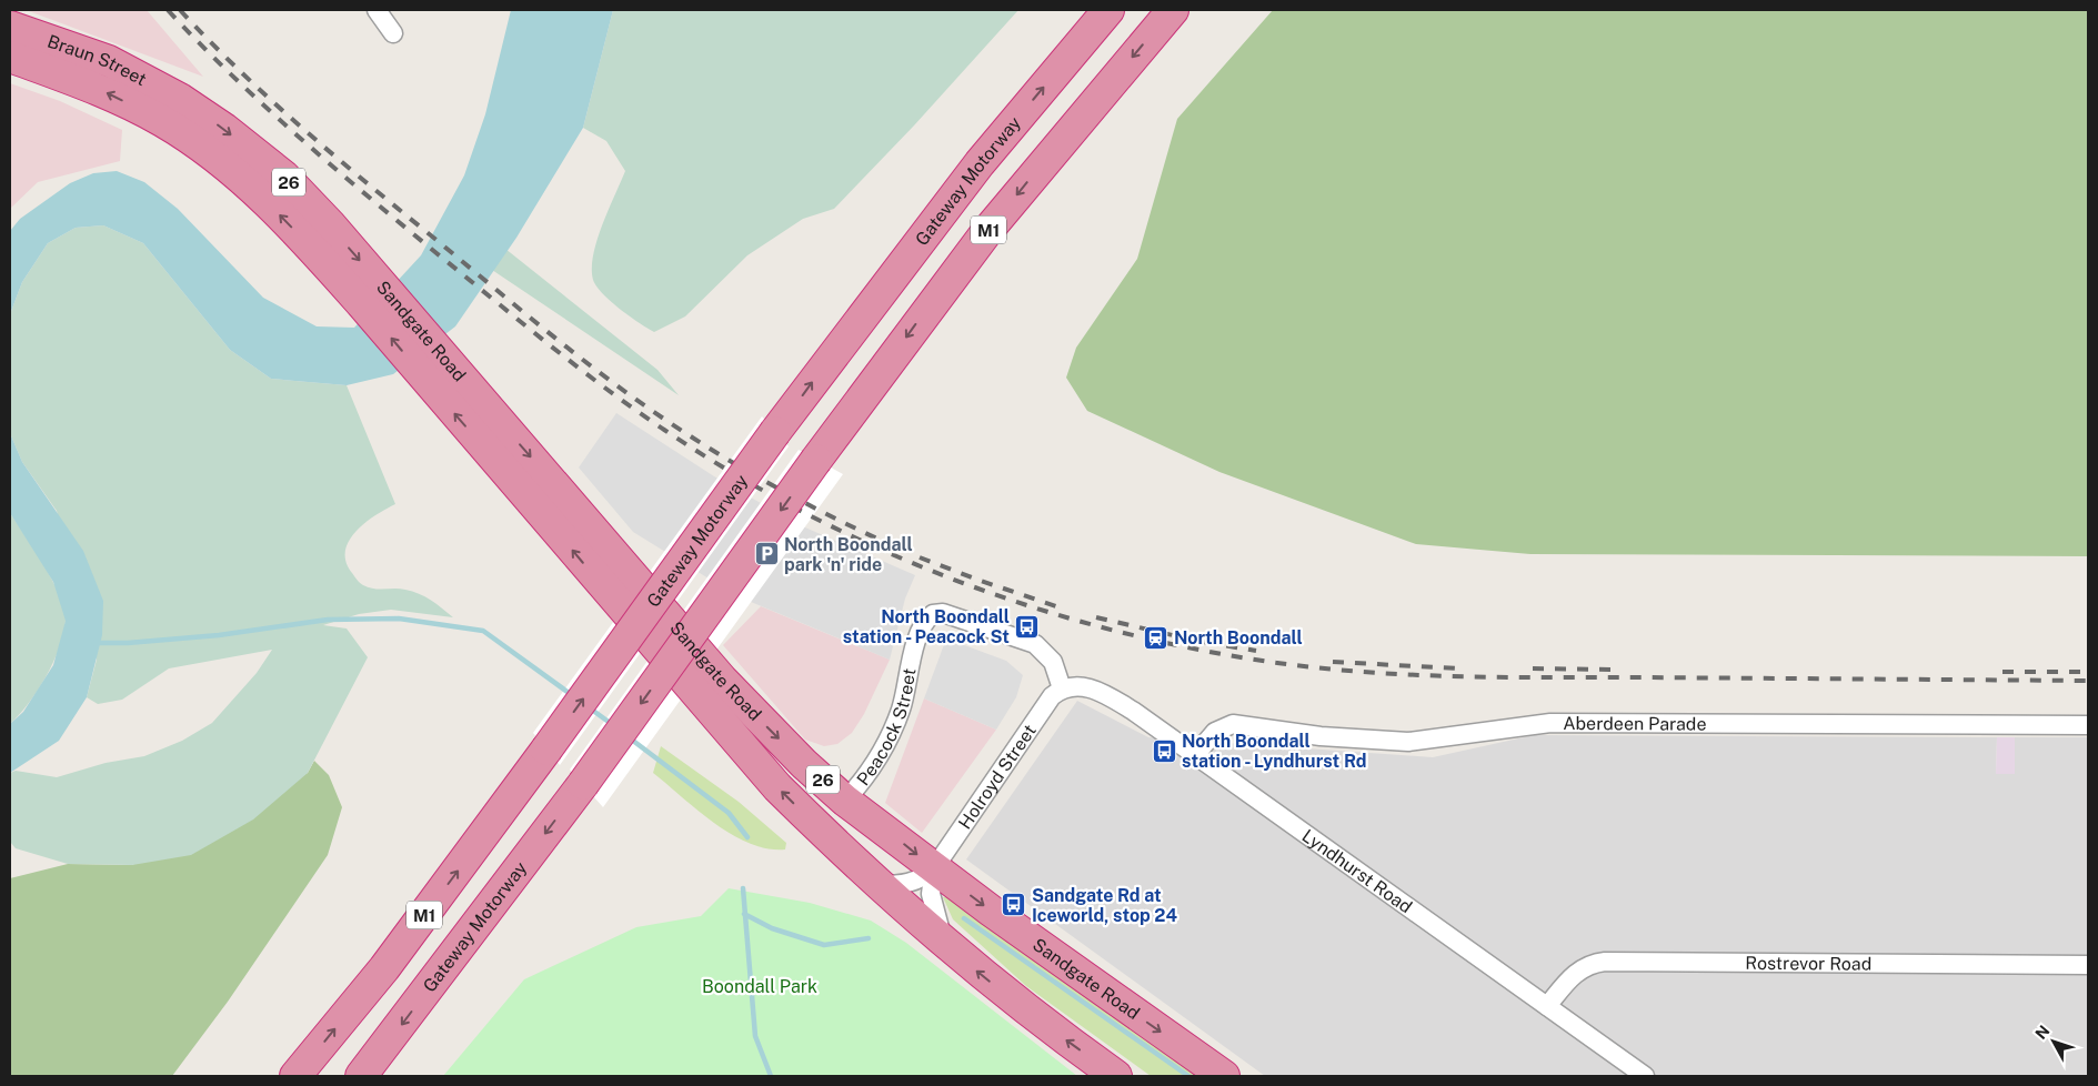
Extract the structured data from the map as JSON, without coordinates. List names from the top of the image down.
{
  "streets": {
    "highway": [
      "Braun Street",
      "Gateway Motorway",
      "26",
      "M1",
      "Sandgate Road"
    ],
    "street": [
      "Aberdeen Parade",
      "Peacock Street",
      "Holroyd Street",
      "Lyndhurst Road",
      "Rostrevor Road"
    ]
  },
  "crossings": [
    ["Braun Street", "Sandgate Road"],
    ["Sandgate Road", "Peacock Street"],
    ["Sandgate Road", "Holroyd Street"],
    ["Aberdeen Parade", "Lyndhurst Road"],
    ["Peacock Street", "Holroyd Street"],
    ["Peacock Street", "Lyndhurst Road"],
    ["Holroyd Street", "Lyndhurst Road"],
    ["Lyndhurst Road", "Rostrevor Road"]
  ],
  "parks": ["Boondall Park"],
  "places": {
    "parking": ["North Boondall park 'n' ride"],
    "bus stop": ["North Boondall station - Peacock St", "North Boondall station - Lyndhurst Rd", "Sandgate Rd at Iceworld, stop 24"],
    "station": ["North Boondall"]
  },
  "north": "top left"
}
